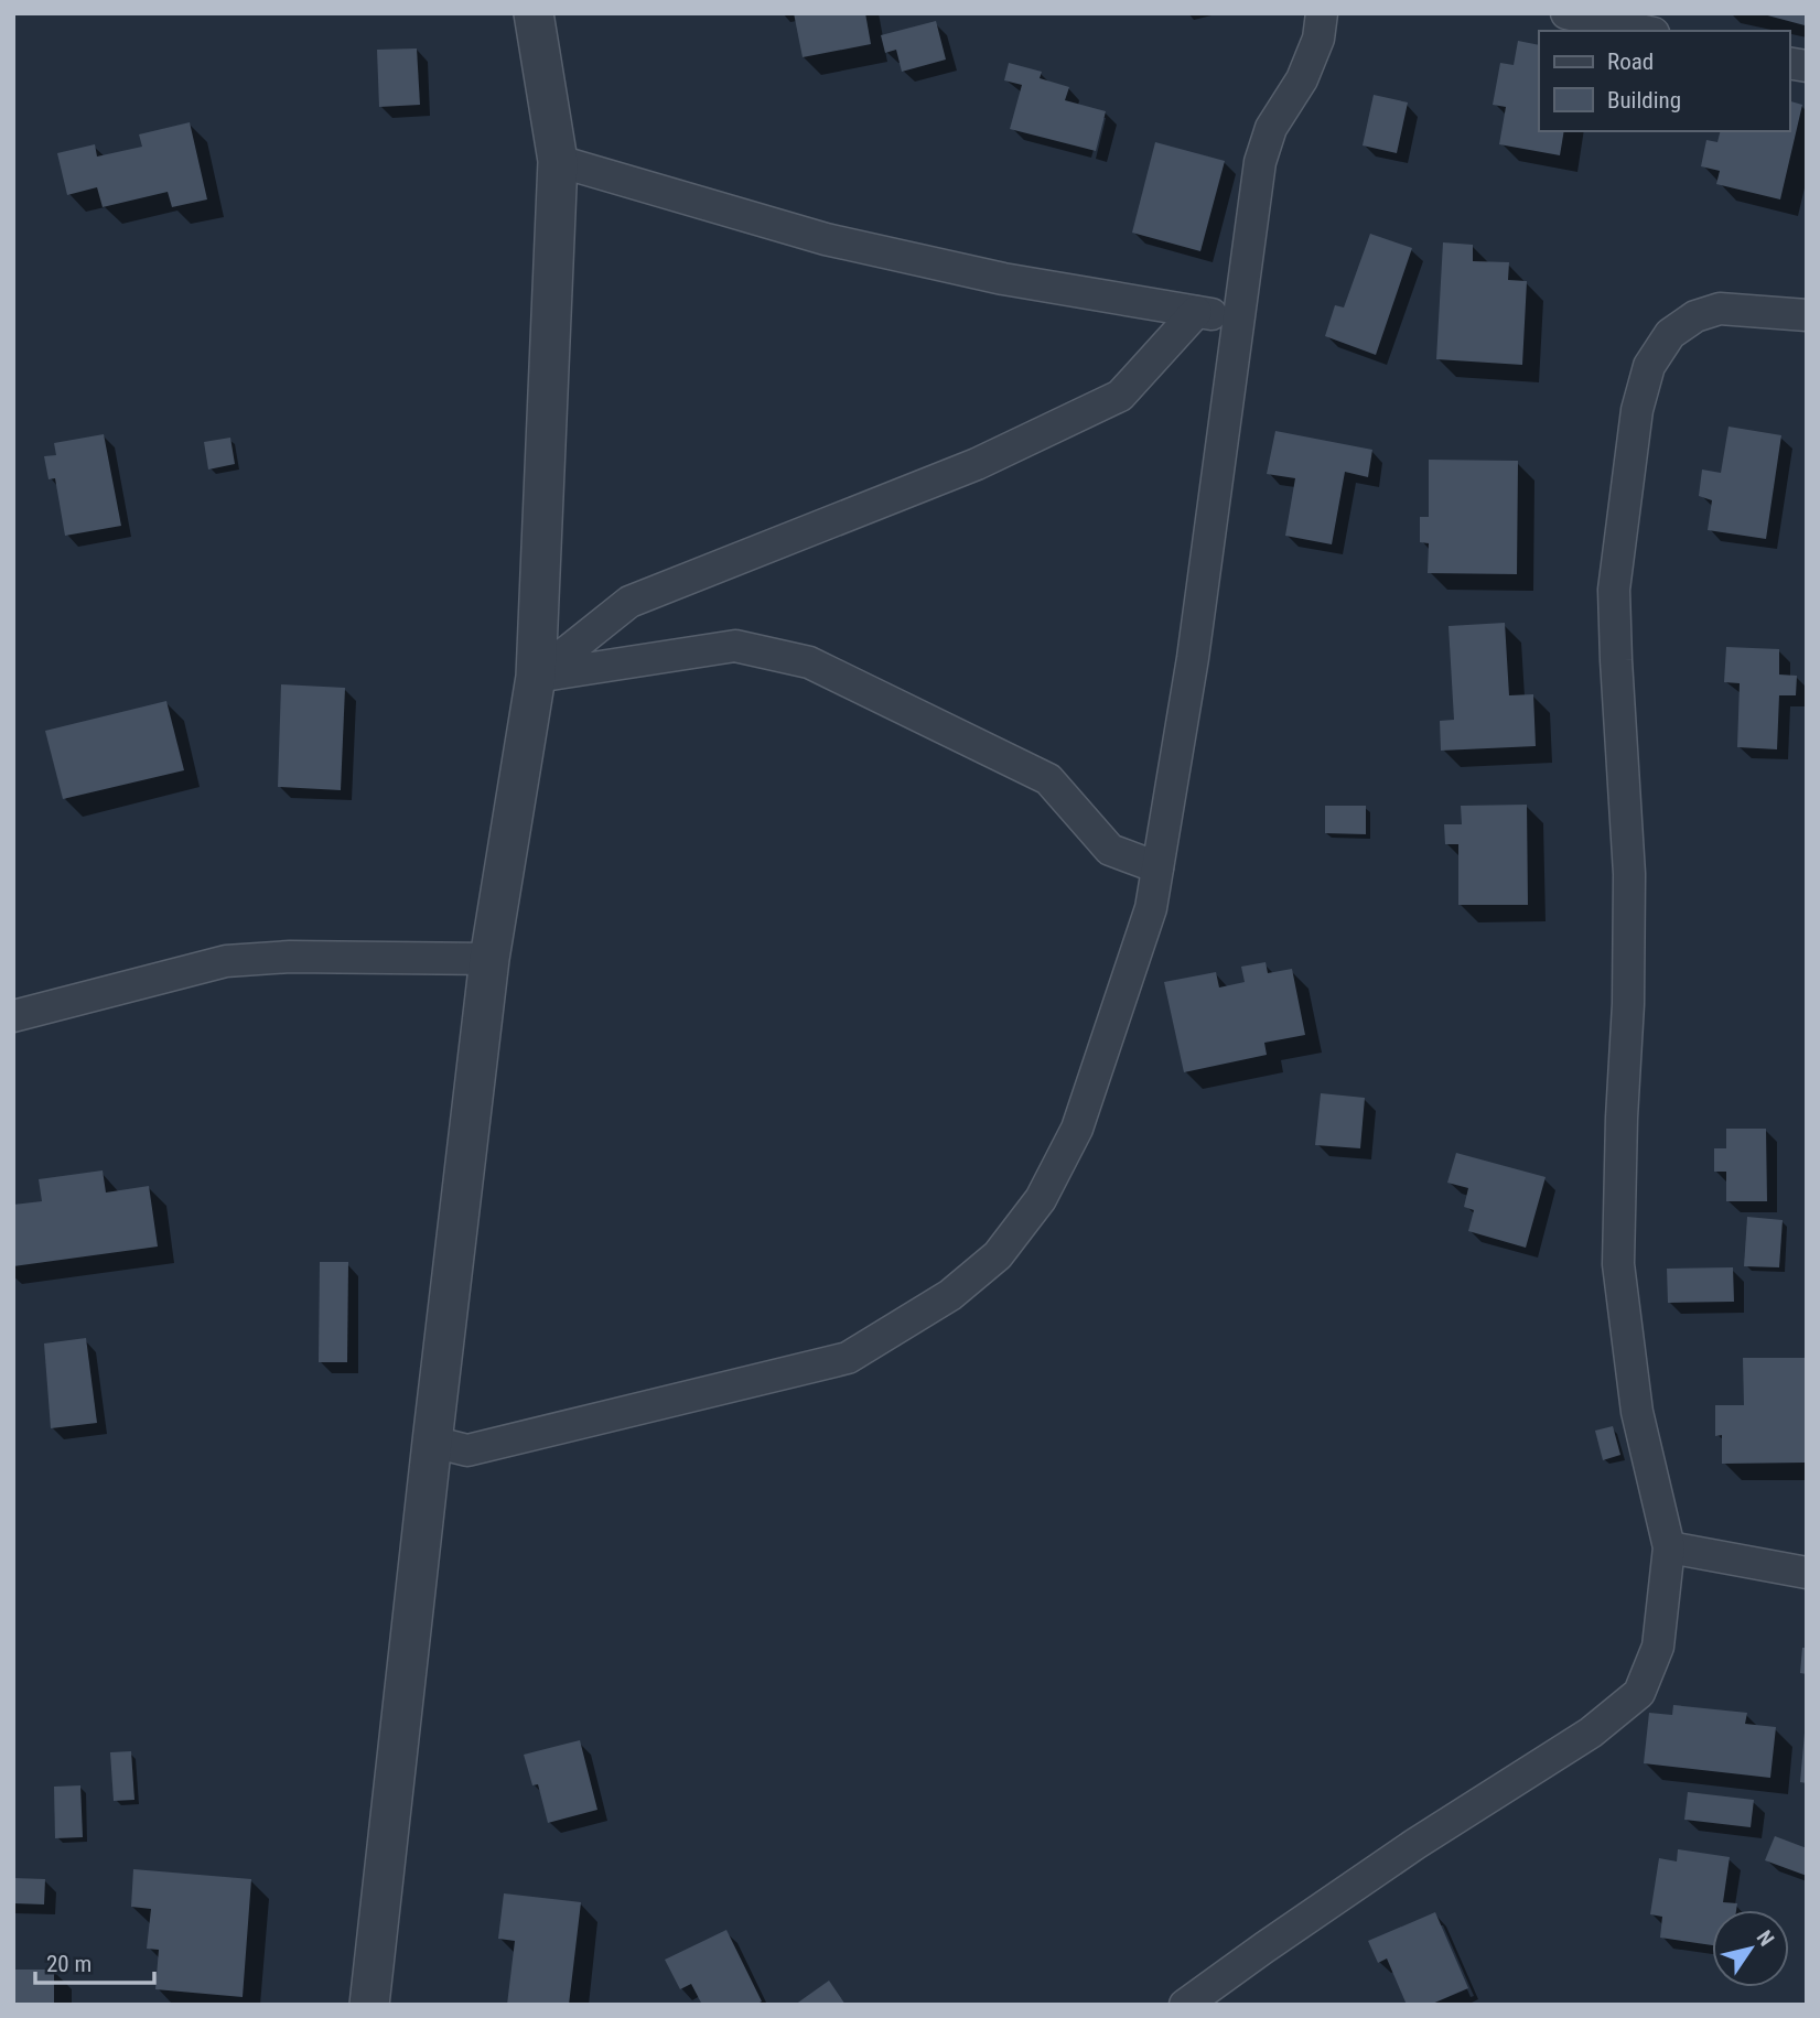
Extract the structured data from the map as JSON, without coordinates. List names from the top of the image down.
{
  "legend": ["Road", "Building"],
  "scale_bar": "20 m",
  "north": "top right"
}
